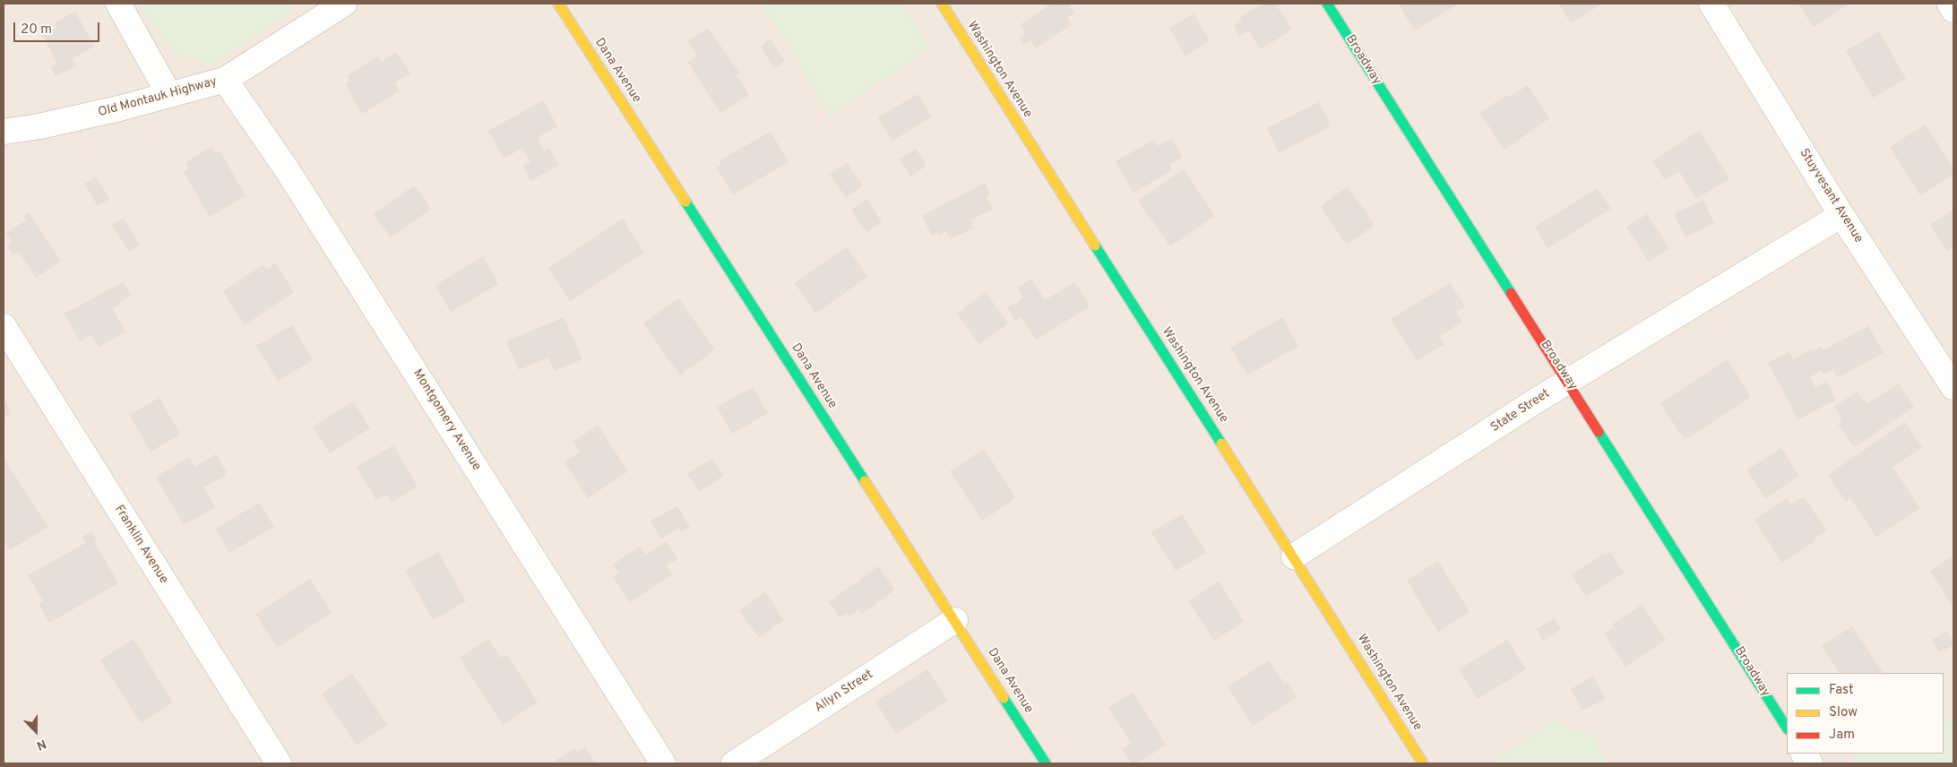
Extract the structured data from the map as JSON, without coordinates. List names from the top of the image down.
{
  "streets": {
    "street": [
      "Broadway",
      "Washington Avenue",
      "Dana Avenue",
      "Old Montauk Highway",
      "Stuyvesant Avenue",
      "State Street",
      "Montgomery Avenue",
      "Franklin Avenue",
      "Allyn Street"
    ]
  },
  "crossings": [
    ["Broadway", "State Street"],
    ["Washington Avenue", "State Street"],
    ["Dana Avenue", "Allyn Street"],
    ["Old Montauk Highway", "Montgomery Avenue"],
    ["Stuyvesant Avenue", "State Street"]
  ],
  "legend": ["Fast", "Slow", "Jam"],
  "scale_bar": "20 m",
  "north": "bottom"
}
